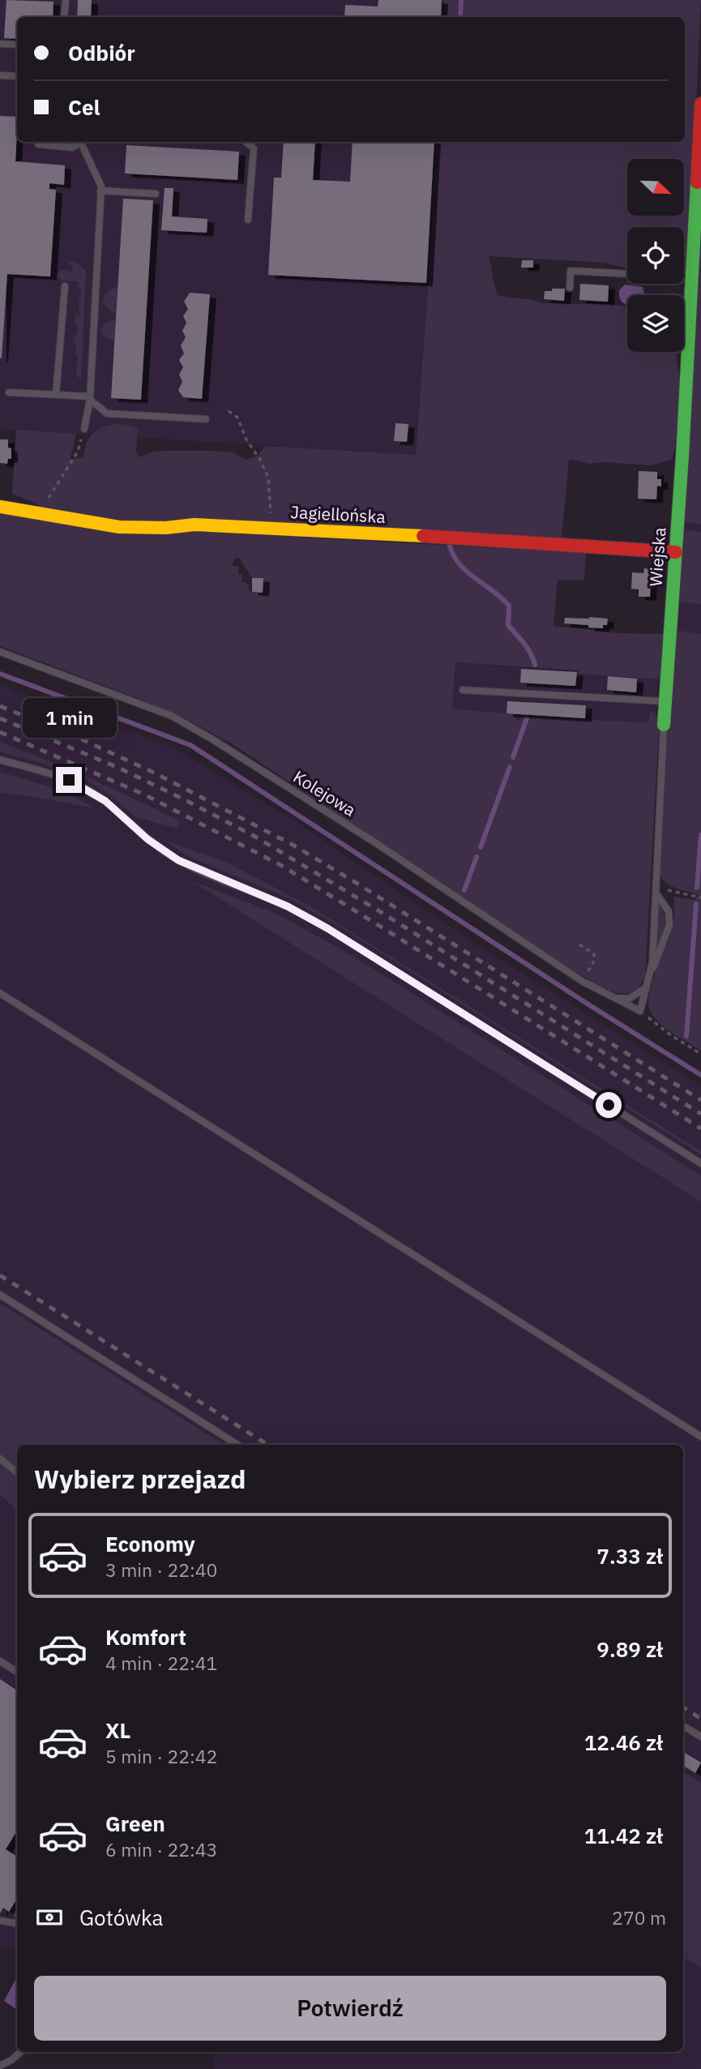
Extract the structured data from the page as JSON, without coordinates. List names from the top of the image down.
{
  "streets": {
    "street": ["Jagiellońska", "Wiejska"],
    "lane": ["Kolejowa"]
  },
  "crossings": [
    ["Jagiellońska", "Wiejska"],
    ["Wiejska", "Kolejowa"]
  ],
  "north": "bottom right",
  "page": {
    "banner": ["Odbiór", "Cel"],
    "bubble": "1 min",
    "heading": "Wybierz przejazd",
    "list": [
      {
        "name": "Economy",
        "note": "3 min · 22:40",
        "value": "7.33 zł"
      },
      {
        "name": "Komfort",
        "note": "4 min · 22:41",
        "value": "9.89 zł"
      },
      {
        "name": "XL",
        "note": "5 min · 22:42",
        "value": "12.46 zł"
      },
      {
        "name": "Green",
        "note": "6 min · 22:43",
        "value": "11.42 zł"
      }
    ],
    "pay": ["Gotówka", "270 m"],
    "buttons": "Potwierdź"
  }
}
